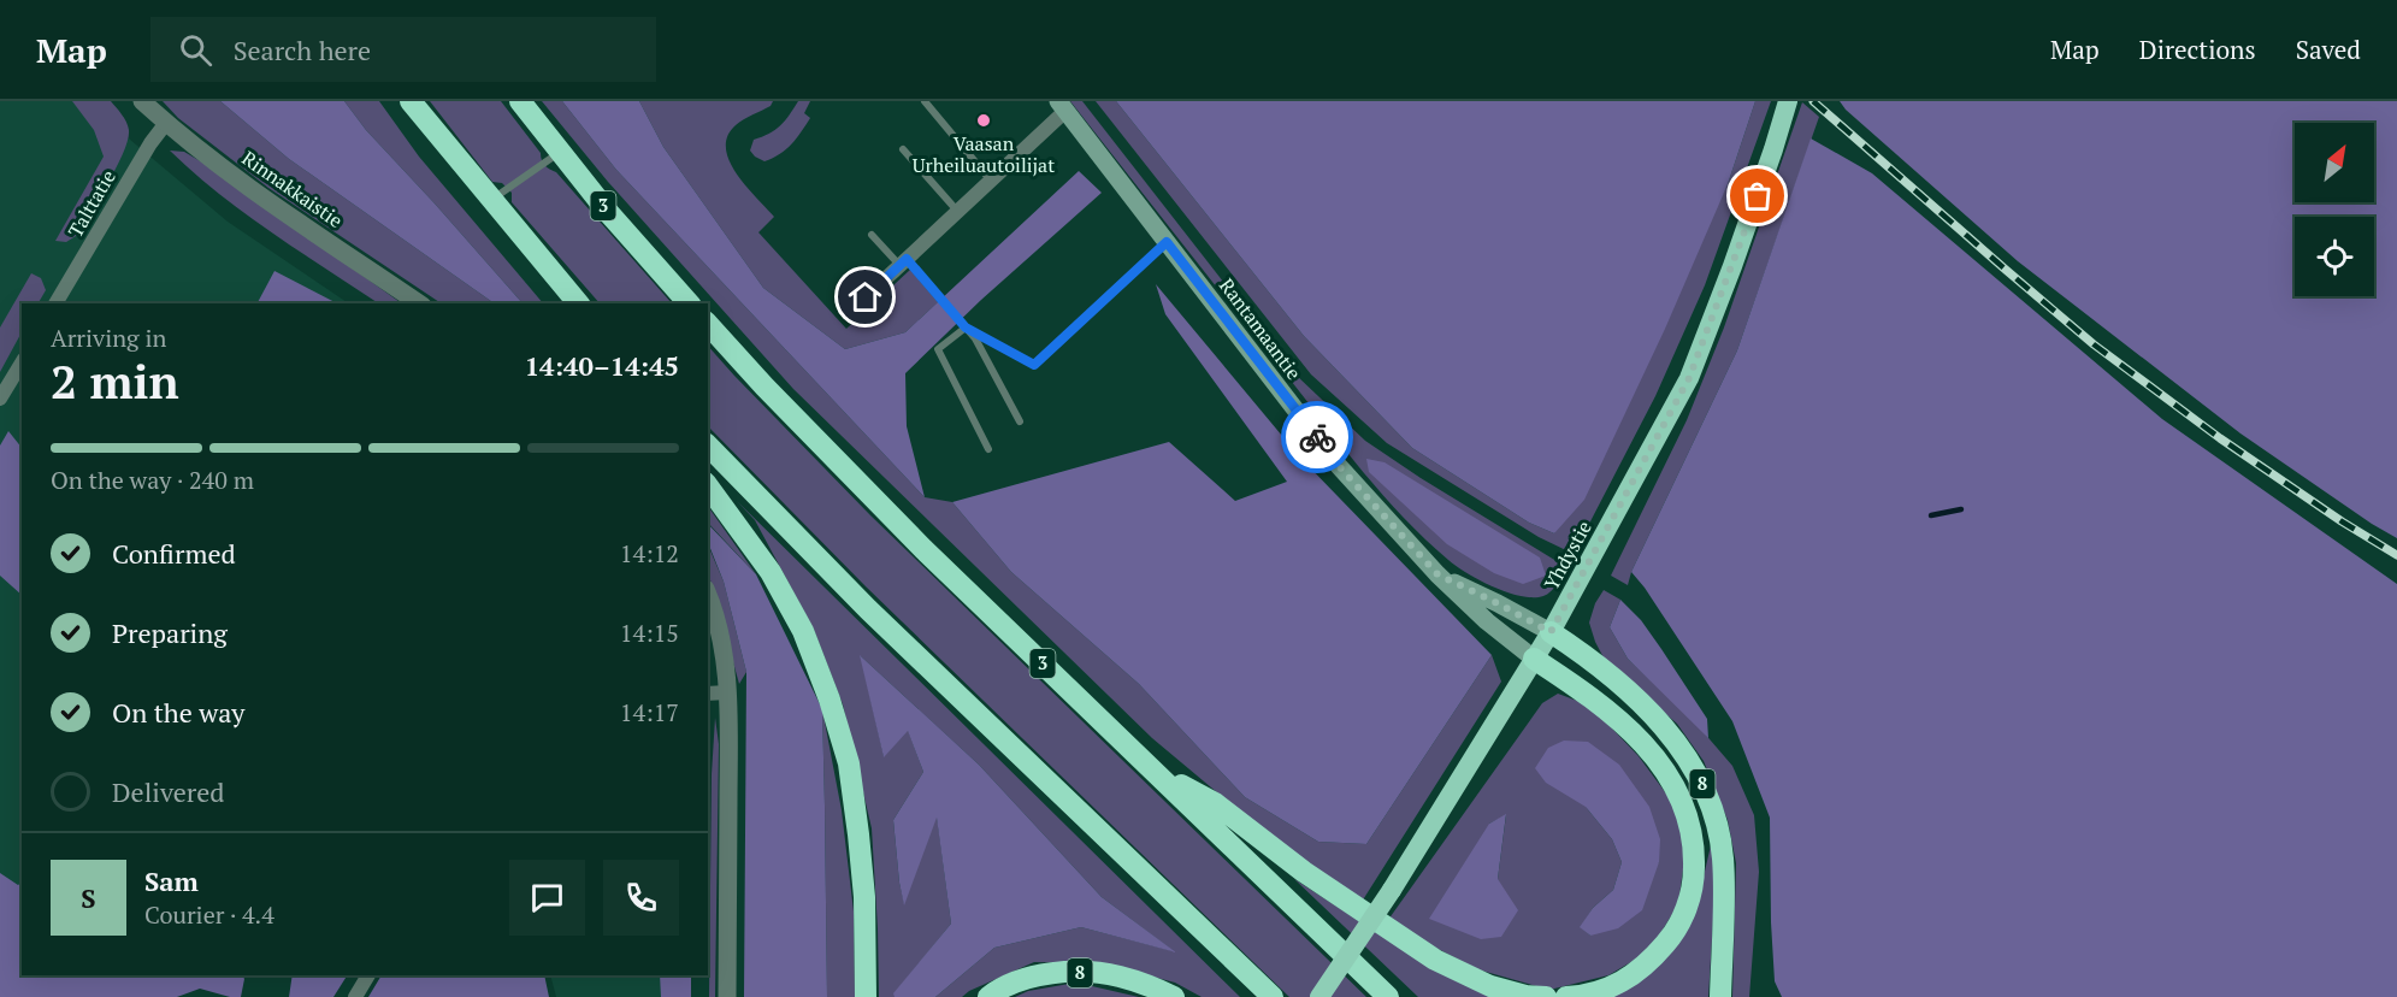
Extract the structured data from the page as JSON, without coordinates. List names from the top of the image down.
{
  "streets": {
    "highway": ["3", "Yhdystie", "8"],
    "main road": ["Rantamaantie"],
    "street": ["Rinnakkaistie", "Talttatie"]
  },
  "crossings": [
    ["Rinnakkaistie", "Talttatie"],
    ["Rantamaantie", "Yhdystie"],
    ["Rantamaantie", "8"],
    ["Yhdystie", "8"]
  ],
  "places": ["Vaasan Urheiluautoilijat"],
  "north": "top right",
  "page": {
    "header": "Map",
    "search": "Search here",
    "nav": ["Map", "Directions", "Saved"],
    "heading": ["2 min", "Arriving in", "14:40–14:45"],
    "panel": ["Sam", "Courier · 4.4"],
    "bar": "On the way · 240 m",
    "list": [
      ["Confirmed", "14:12"],
      ["Preparing", "14:15"],
      ["On the way", "14:17"],
      "Delivered"
    ],
    "round": "S"
  }
}
